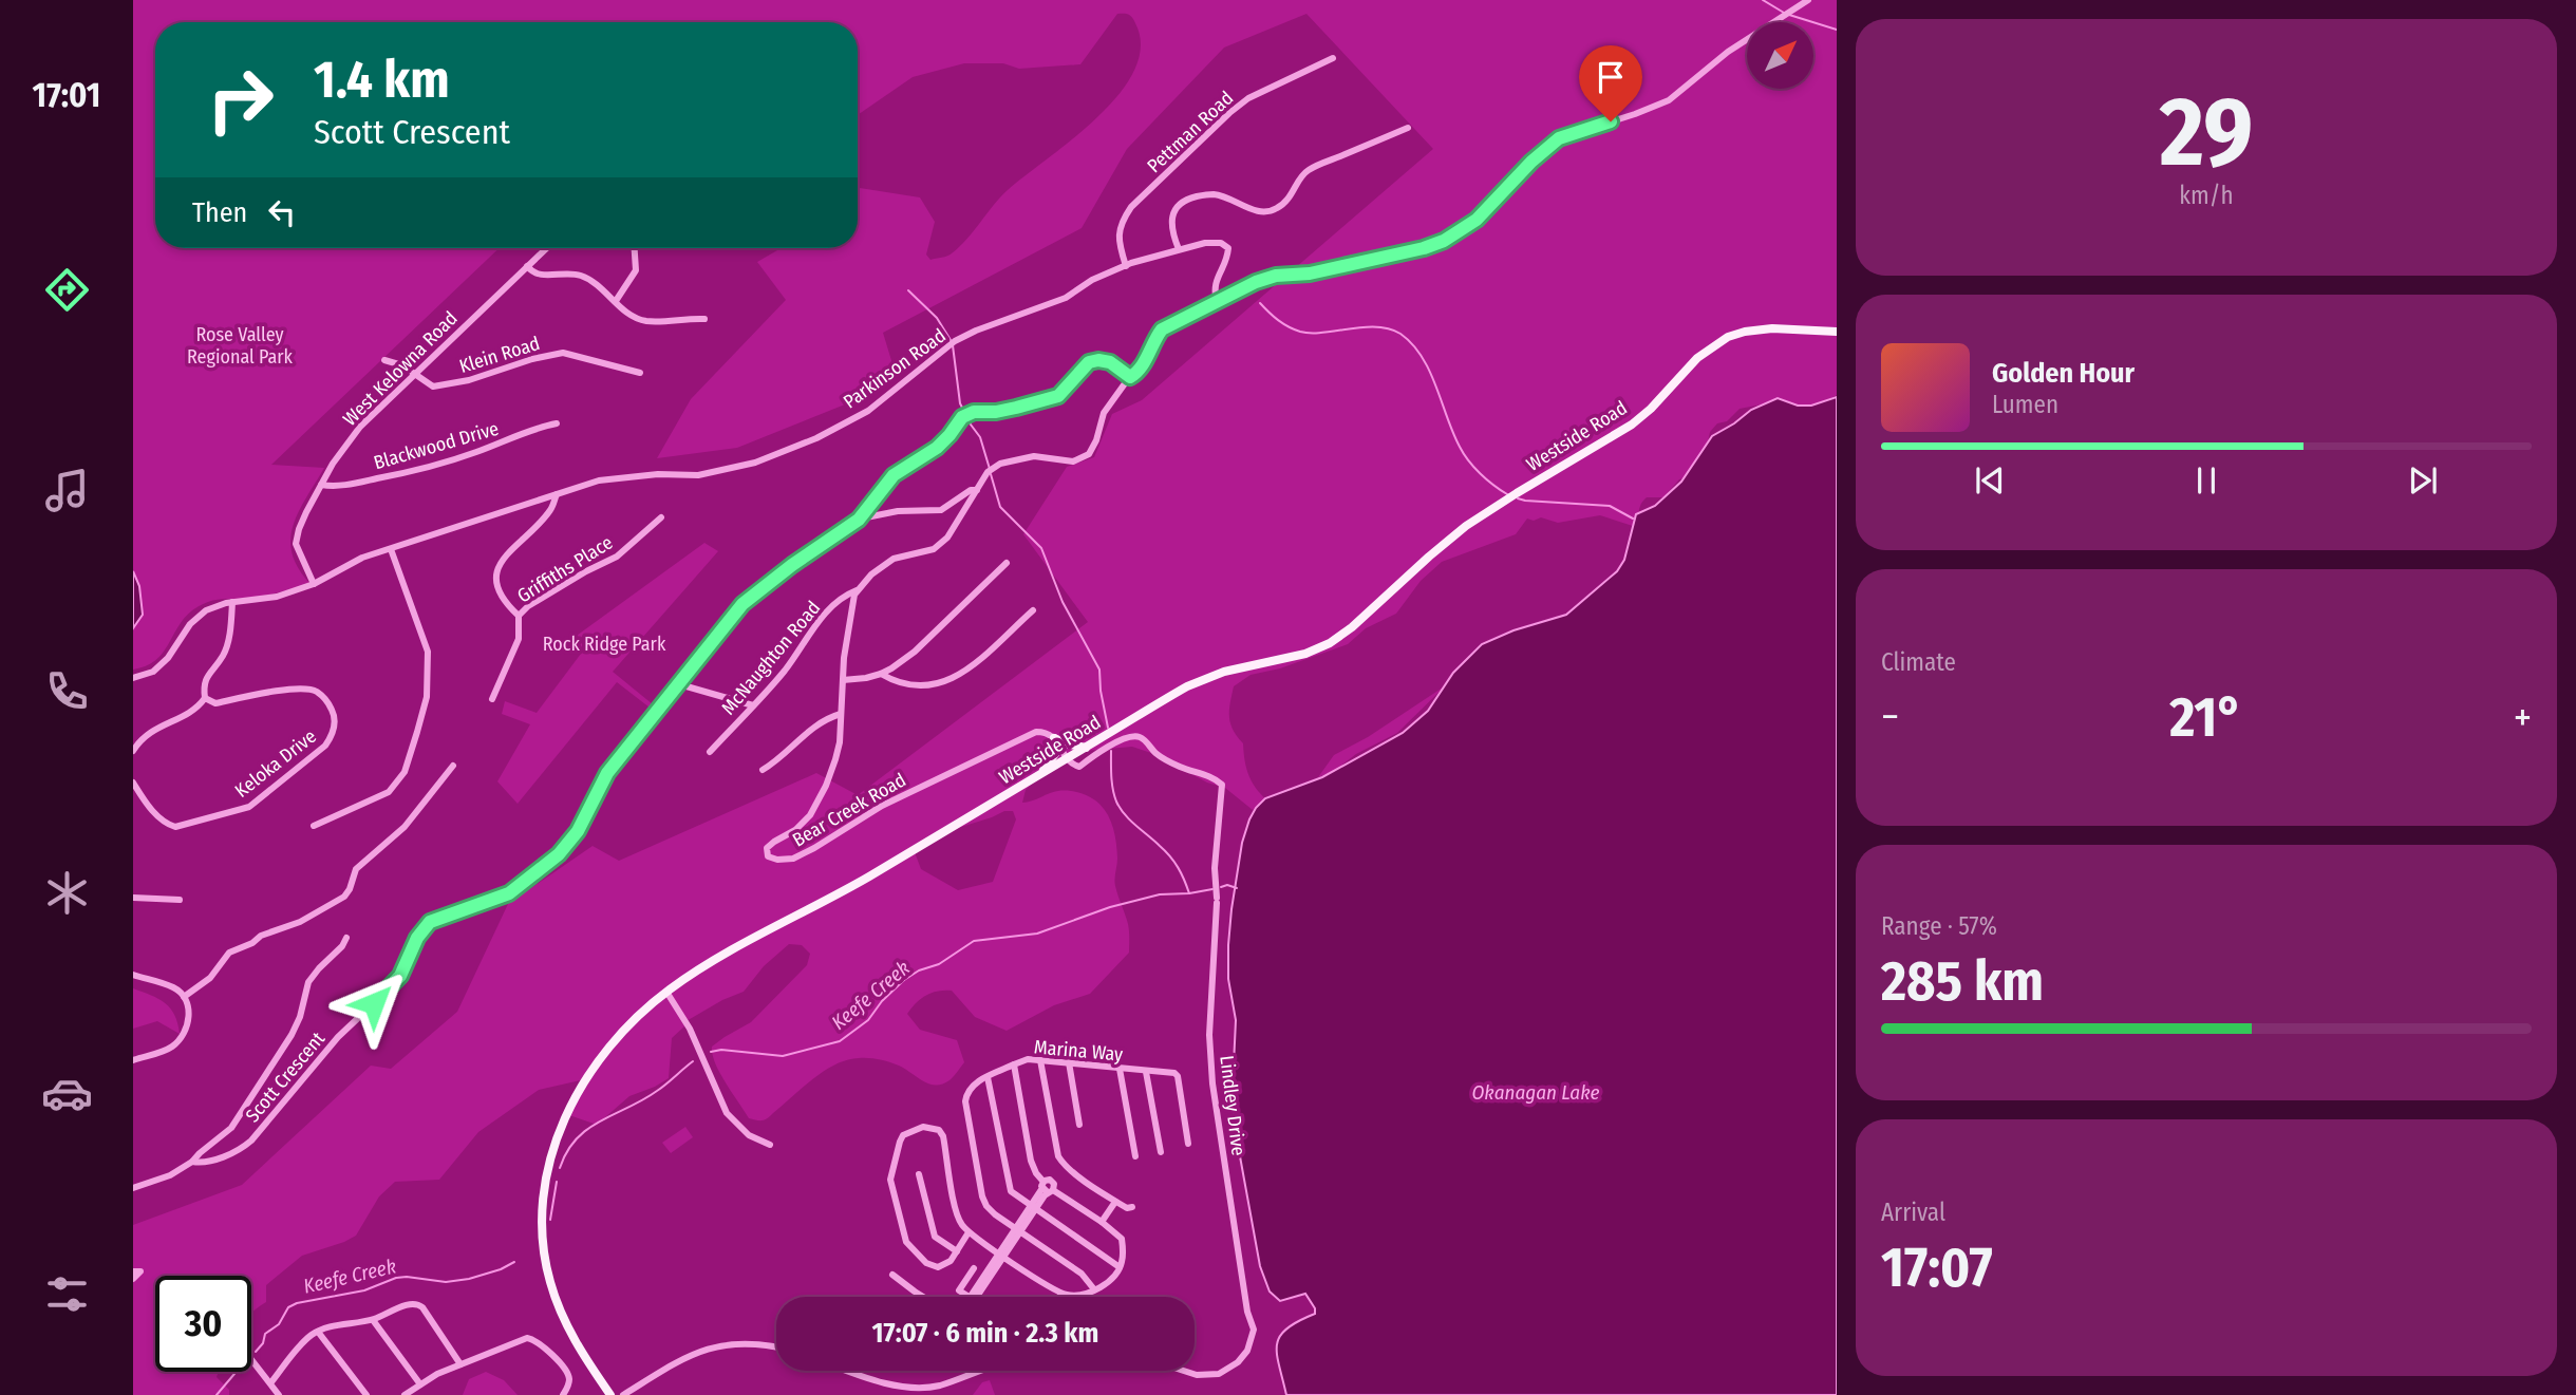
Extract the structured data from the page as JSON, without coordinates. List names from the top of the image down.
{
  "streets": {
    "main road": ["Westside Road"],
    "street": [
      "Pettman Road",
      "Klein Road",
      "West Kelowna Road",
      "Parkinson Road",
      "Blackwood Drive",
      "Griffiths Place",
      "McNaughton Road",
      "Keloka Drive",
      "Bear Creek Road",
      "Marina Way",
      "Scott Crescent",
      "Lindley Drive"
    ]
  },
  "crossings": [
    ["Pettman Road", "Parkinson Road"],
    ["Klein Road", "West Kelowna Road"],
    ["West Kelowna Road", "Parkinson Road"],
    ["West Kelowna Road", "Blackwood Drive"],
    ["Parkinson Road", "Bear Creek Road"],
    ["Westside Road", "Lindley Drive"],
    ["McNaughton Road", "Bear Creek Road"],
    ["Bear Creek Road", "Scott Crescent"]
  ],
  "water": ["Keefe Creek", "Okanagan Lake"],
  "parks": ["Rose Valley Regional Park", "Rock Ridge Park"],
  "north": "top right",
  "page": {
    "tabs": "17:01",
    "tile": [
      ["29", "km/h"],
      "Climate",
      ["Range · 57%", "285 km"],
      ["Arrival", "17:07"]
    ],
    "turn": ["1.4 km", "Scott Crescent"],
    "then": "Then",
    "song": ["Golden Hour", "Lumen"],
    "heat": ["−", "21°", "+"],
    "limit": "30",
    "trip": "17:07 · 6 min · 2.3 km"
  }
}
